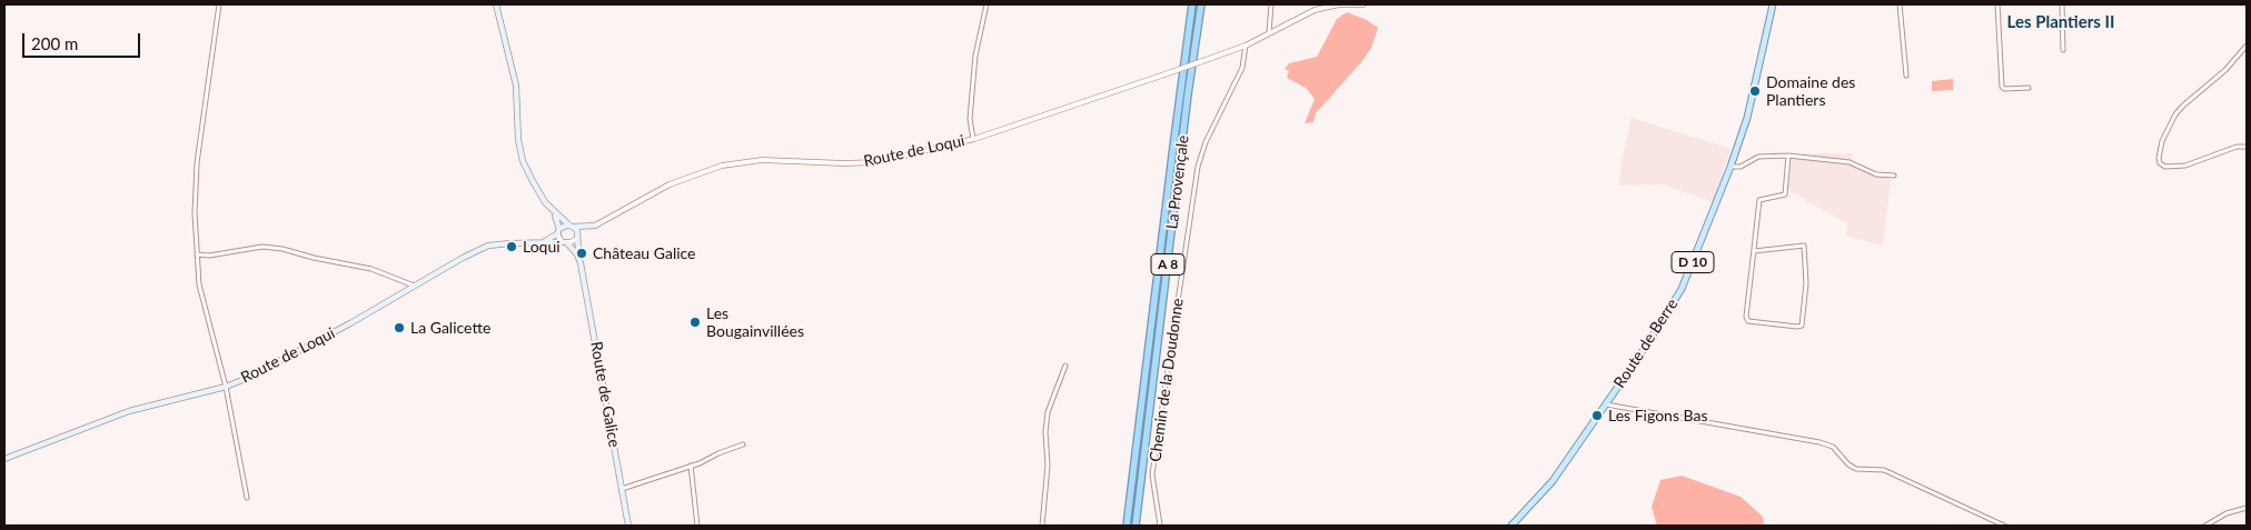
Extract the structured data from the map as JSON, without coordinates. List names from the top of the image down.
{
  "streets": {
    "highway": ["La Provençale", "A 8"],
    "main road": [
      "Route de Loqui",
      "D 10",
      "Route de Berre",
      "Route de Galice"
    ],
    "street": ["Chemin de la Doudonne"]
  },
  "crossings": [
    ["Route de Loqui", "Chemin de la Doudonne"]
  ],
  "districts": ["Les Plantiers II"],
  "places": [
    "Domaine des Plantiers",
    "Loqui",
    "Château Galice",
    "Les Bougainvillées",
    "La Galicette",
    "Les Figons Bas"
  ],
  "scale_bar": "200 m"
}
